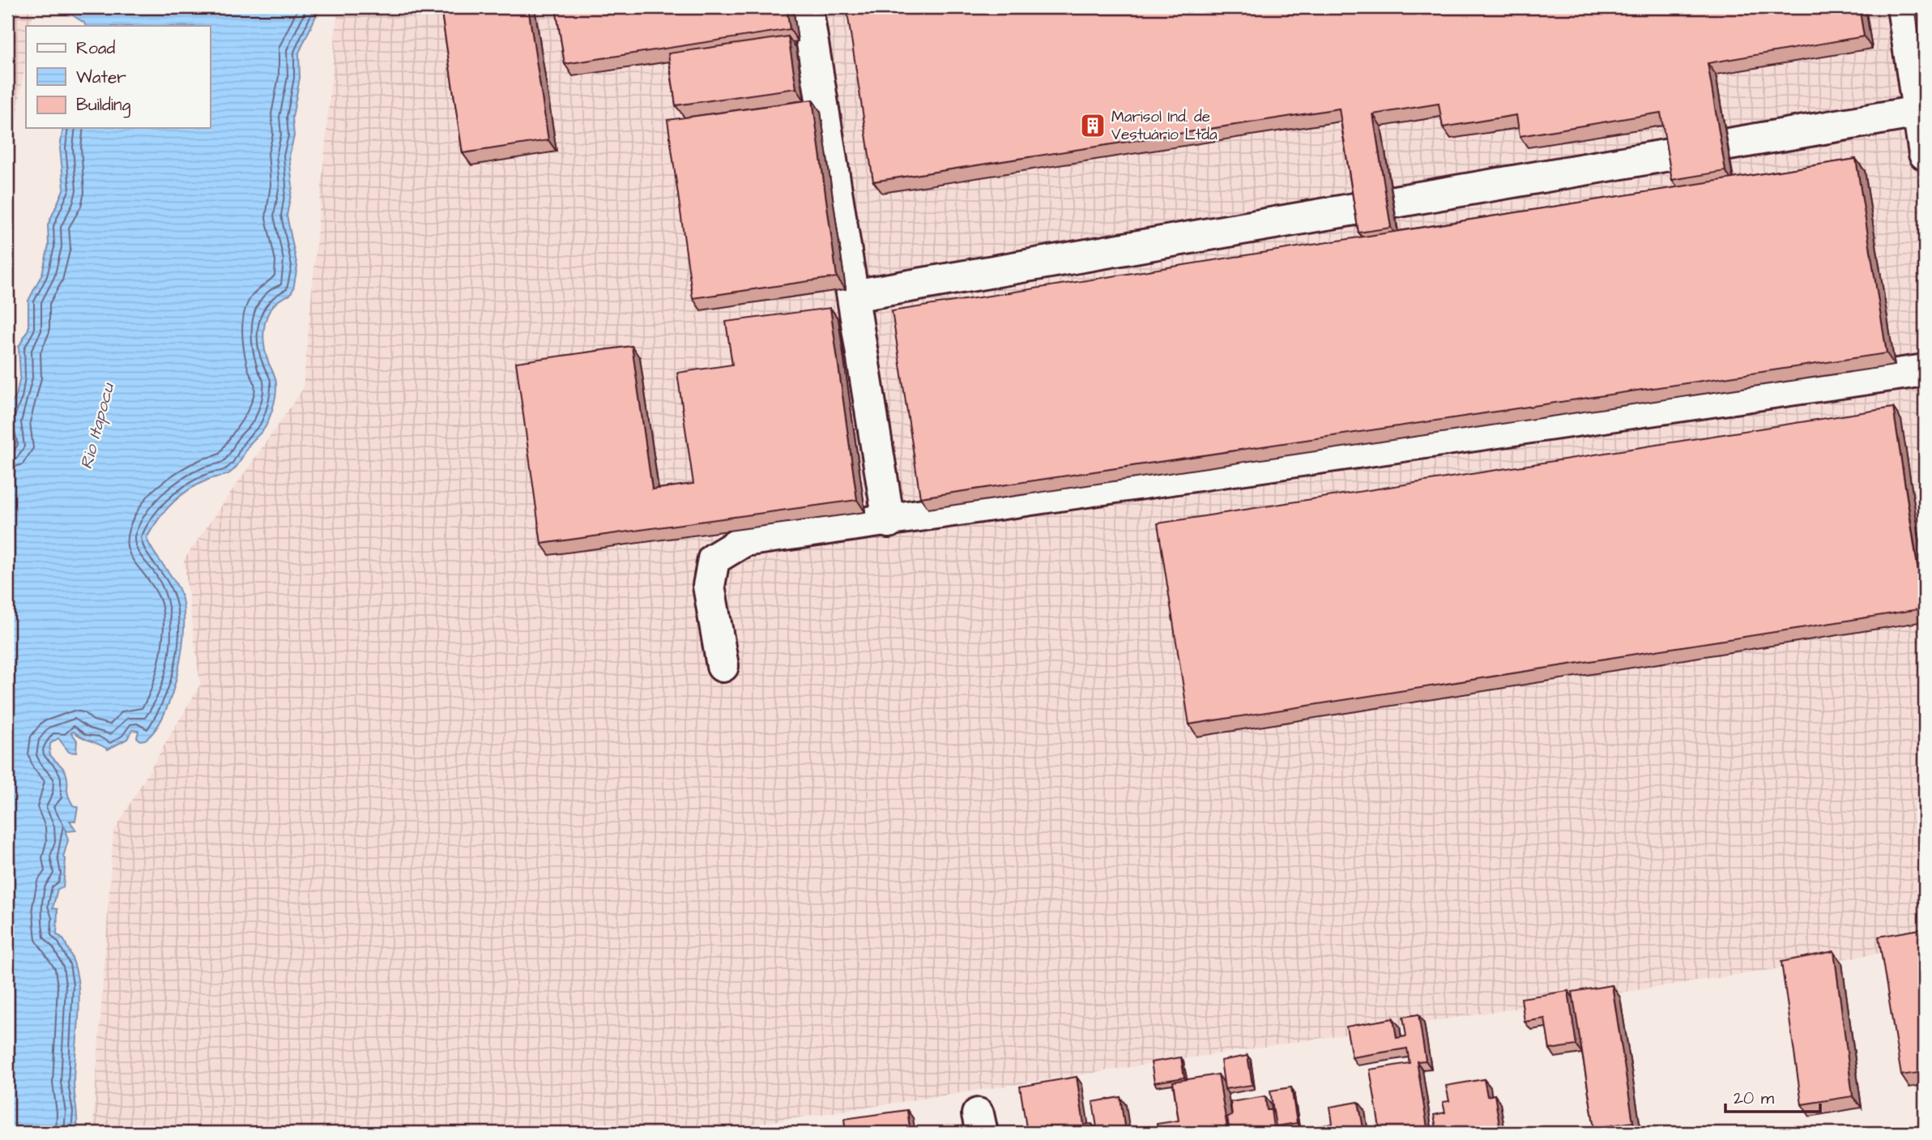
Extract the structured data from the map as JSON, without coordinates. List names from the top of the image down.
{
  "water": ["Rio Itapocu"],
  "places": {
    "building": ["Marisol Ind. de Vestuário Ltda"]
  },
  "legend": ["Road", "Water", "Building"],
  "scale_bar": "20 m"
}
